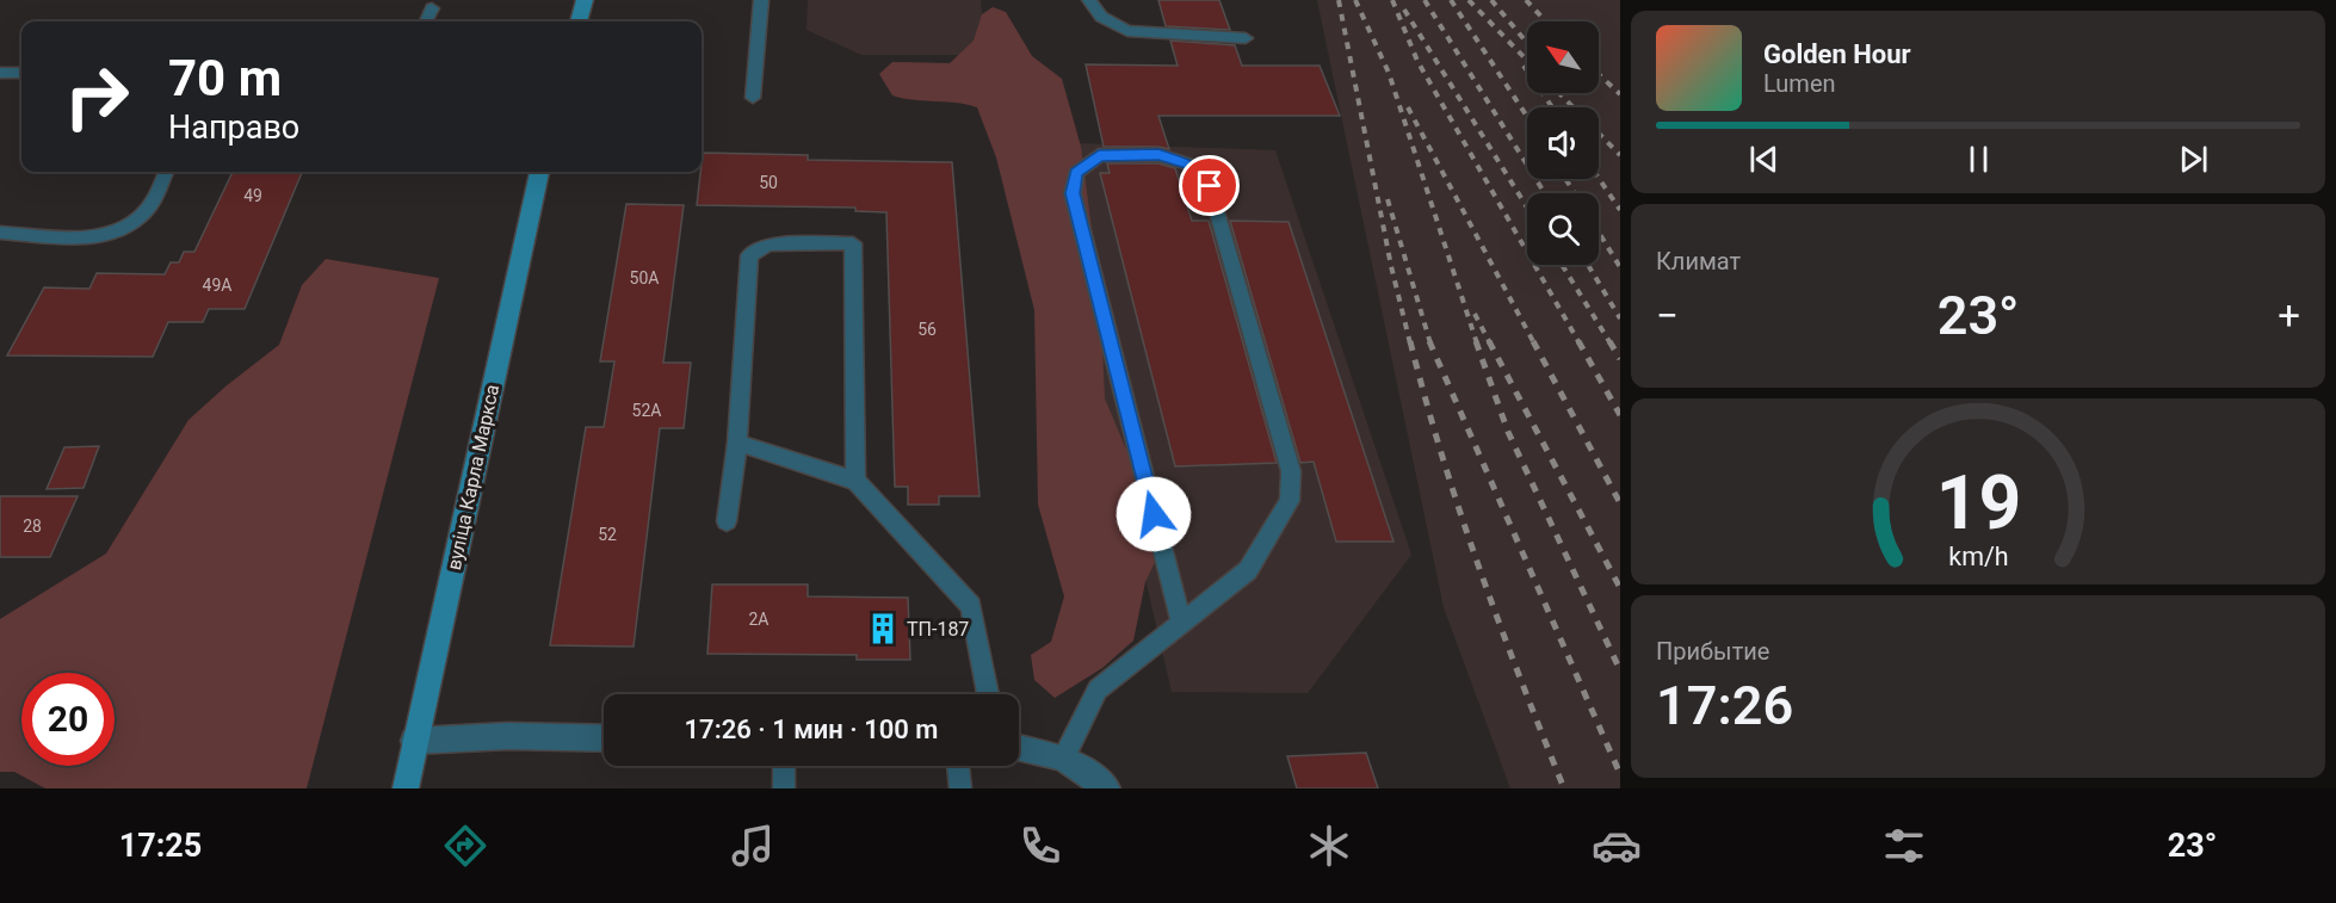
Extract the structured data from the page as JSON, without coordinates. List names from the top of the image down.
{
  "streets": {
    "main road": ["вуліца Карла Маркса"]
  },
  "places": {
    "building": ["ТП-187"]
  },
  "house_numbers": [
    "50",
    "49",
    "50А",
    "49А",
    "56",
    "52А",
    "28",
    "52",
    "2А"
  ],
  "north": "top left",
  "page": {
    "turn": ["70 m", "Направо"],
    "song": ["Golden Hour", "Lumen"],
    "tile": [
      "Климат",
      ["Прибытие", "17:26"]
    ],
    "heat": ["−", "23°", "+"],
    "limit": "20",
    "trip": "17:26 · 1 мин · 100 m",
    "tabs": ["17:25", "23°"],
    "gauge": ["19", "km/h"]
  }
}
